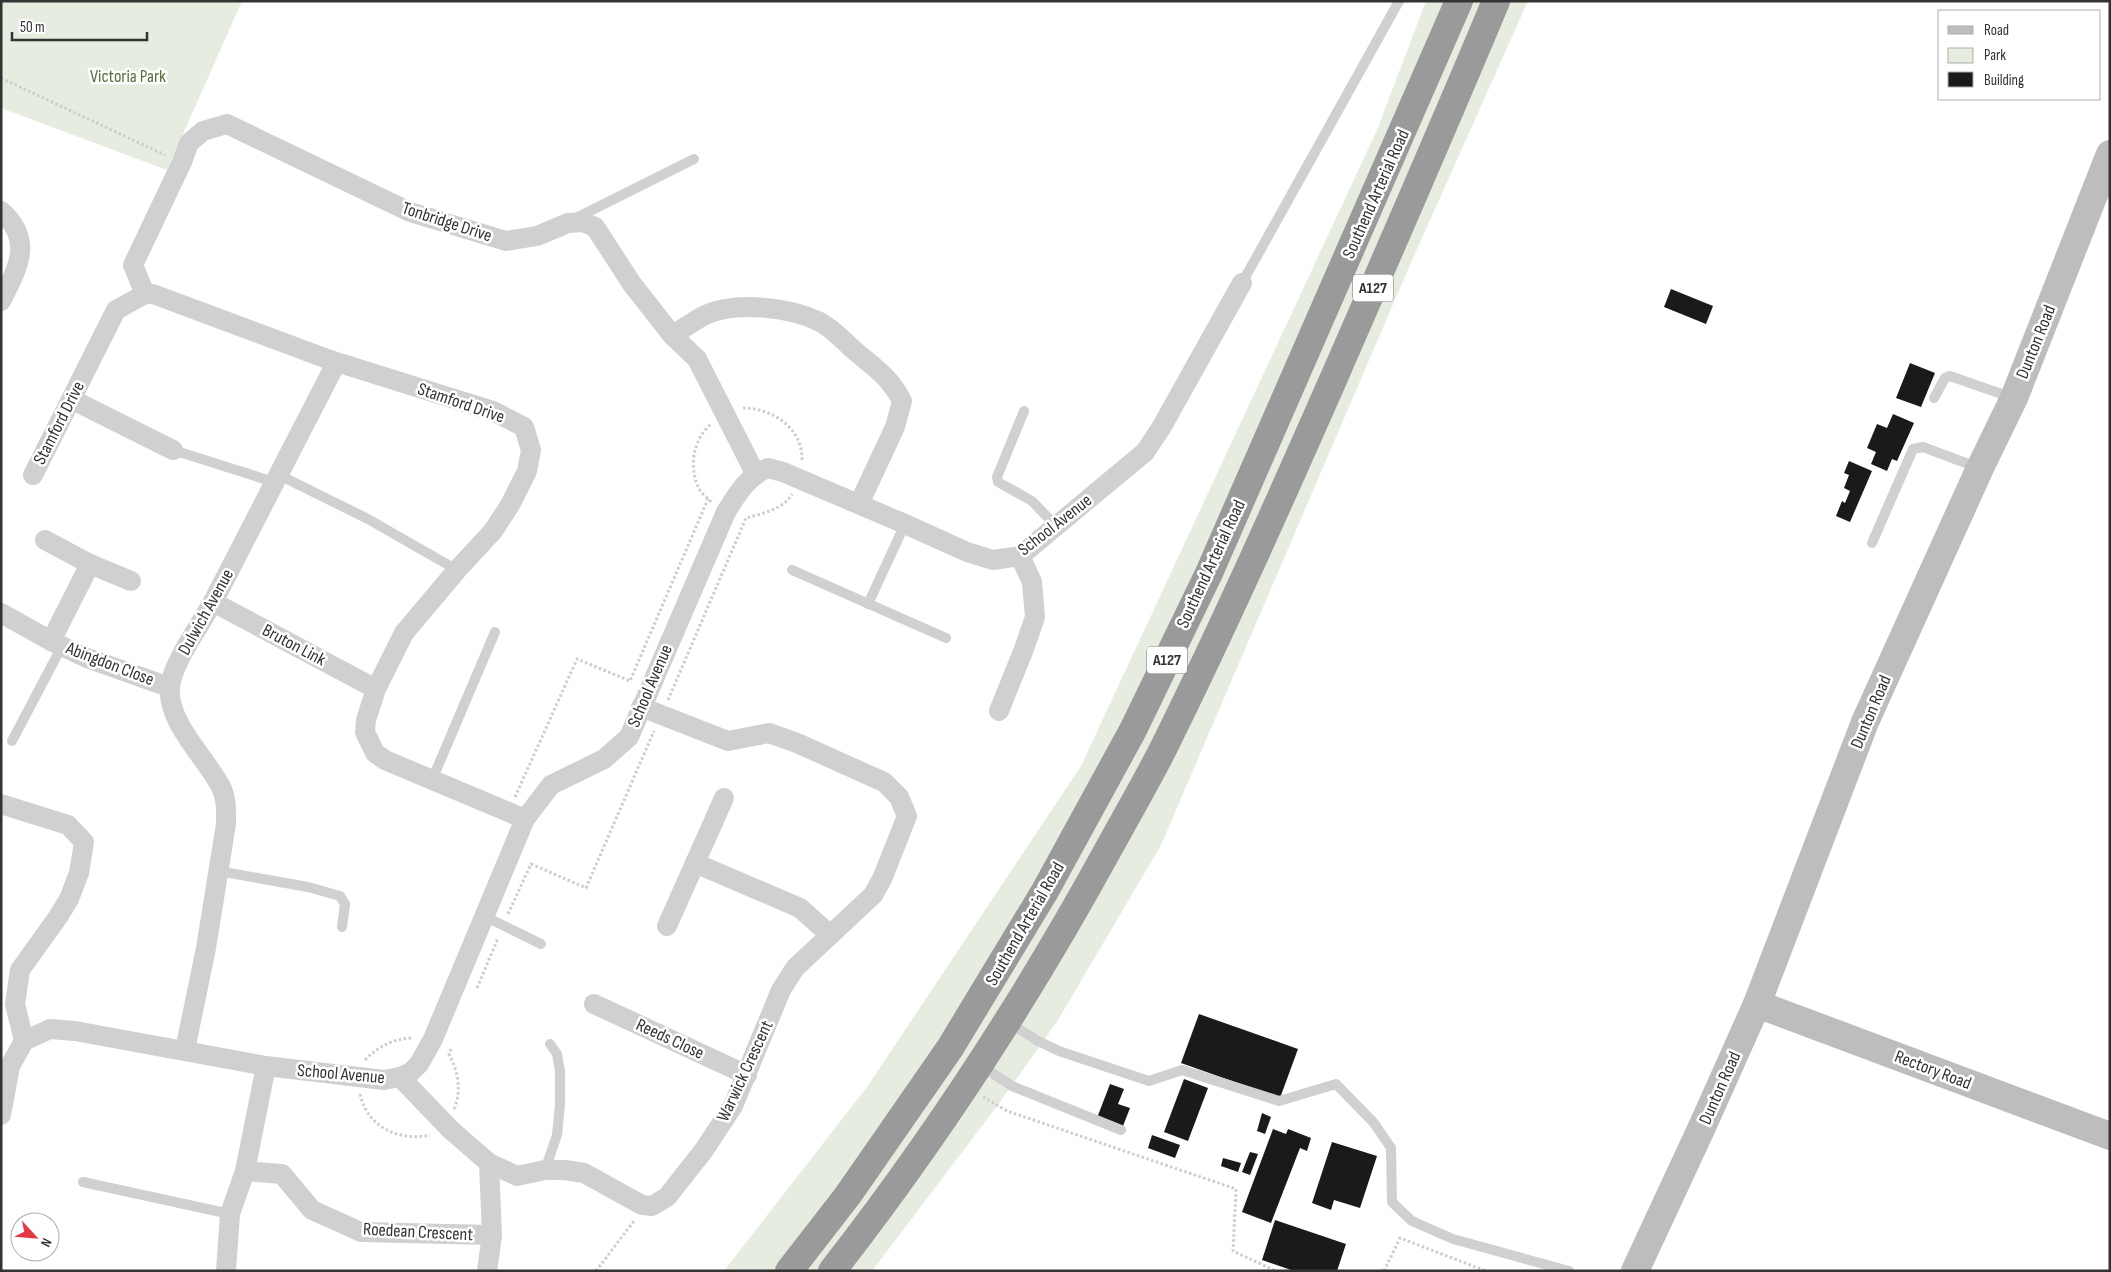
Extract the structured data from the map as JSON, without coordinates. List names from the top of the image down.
{
  "streets": {
    "highway": ["Southend Arterial Road", "A127"],
    "street": [
      "Tonbridge Drive",
      "Dunton Road",
      "Stamford Drive",
      "School Avenue",
      "Dulwich Avenue",
      "Bruton Link",
      "Abingdon Close",
      "Reeds Close",
      "Rectory Road",
      "Warwick Crescent",
      "Roedean Crescent"
    ]
  },
  "crossings": [
    ["Tonbridge Drive", "Stamford Drive"],
    ["Tonbridge Drive", "School Avenue"],
    ["Dunton Road", "Rectory Road"],
    ["Stamford Drive", "School Avenue"],
    ["Stamford Drive", "Dulwich Avenue"],
    ["Stamford Drive", "Bruton Link"],
    ["School Avenue", "Warwick Crescent"],
    ["Dulwich Avenue", "Bruton Link"],
    ["Dulwich Avenue", "Abingdon Close"],
    ["Reeds Close", "Warwick Crescent"]
  ],
  "parks": ["Victoria Park"],
  "legend": ["Road", "Park", "Building"],
  "scale_bar": "50 m",
  "north": "bottom right"
}
